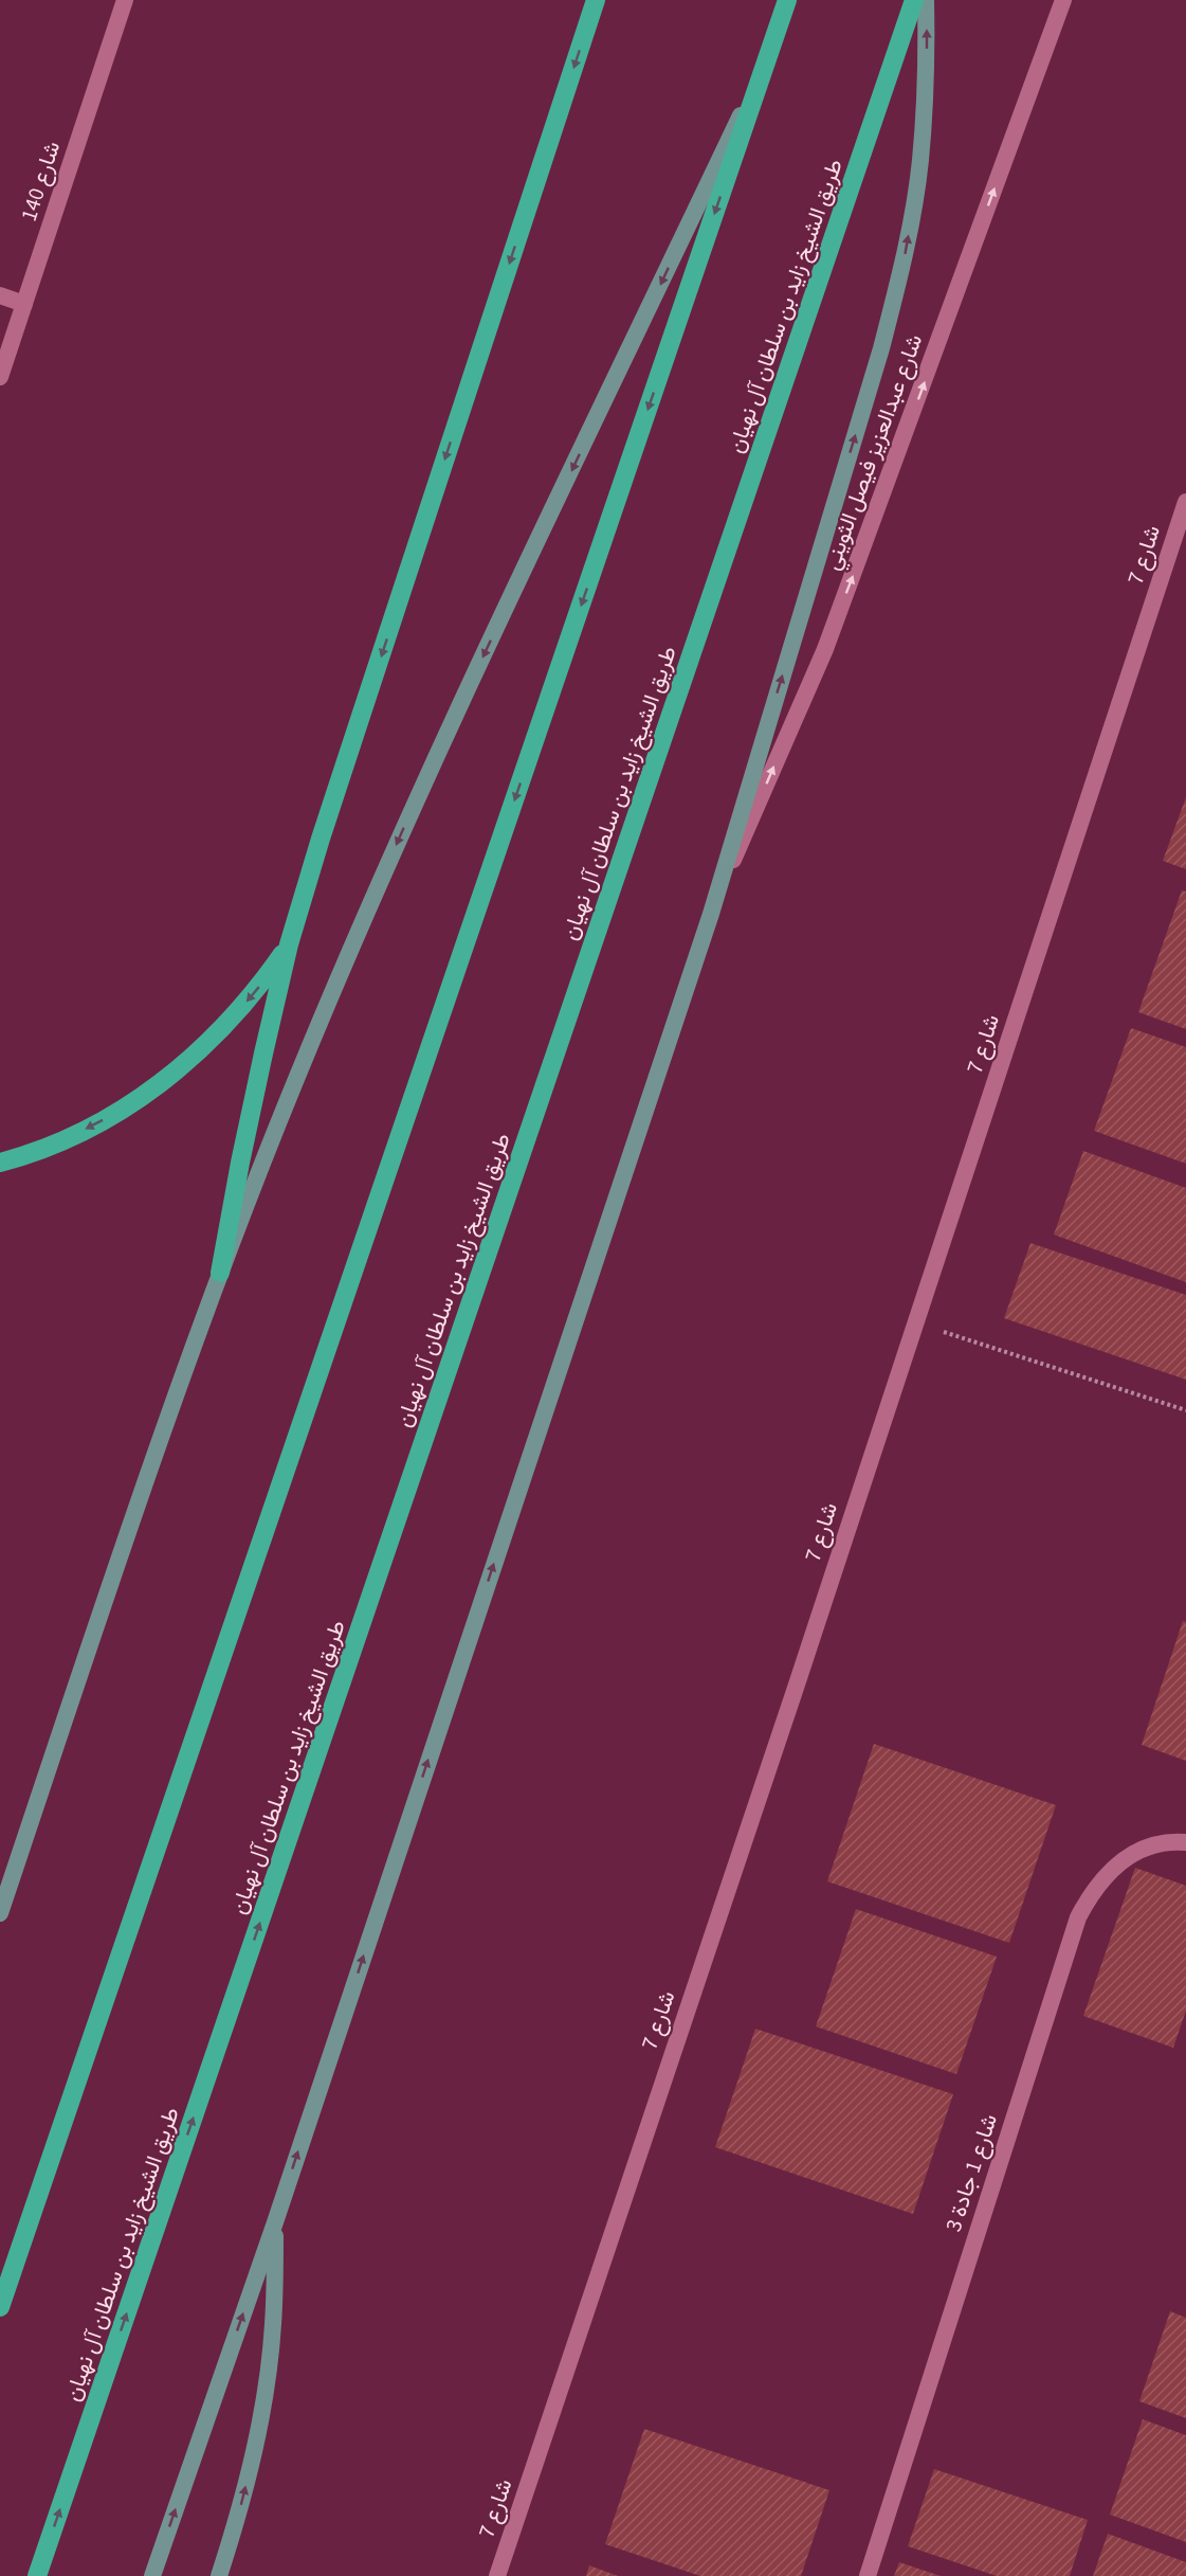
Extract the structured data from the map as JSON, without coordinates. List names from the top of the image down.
{
  "streets": {
    "highway": ["طريق الشيخ زايد بن سلطان آل نهيان"],
    "street": [
      "شارع 140",
      "شارع عبدالعزيز فيصل الثويني",
      "شارع 7",
      "شارع 1 جادة 3"
    ]
  },
  "one_way": ["شارع عبدالعزيز فيصل الثويني"]
}
